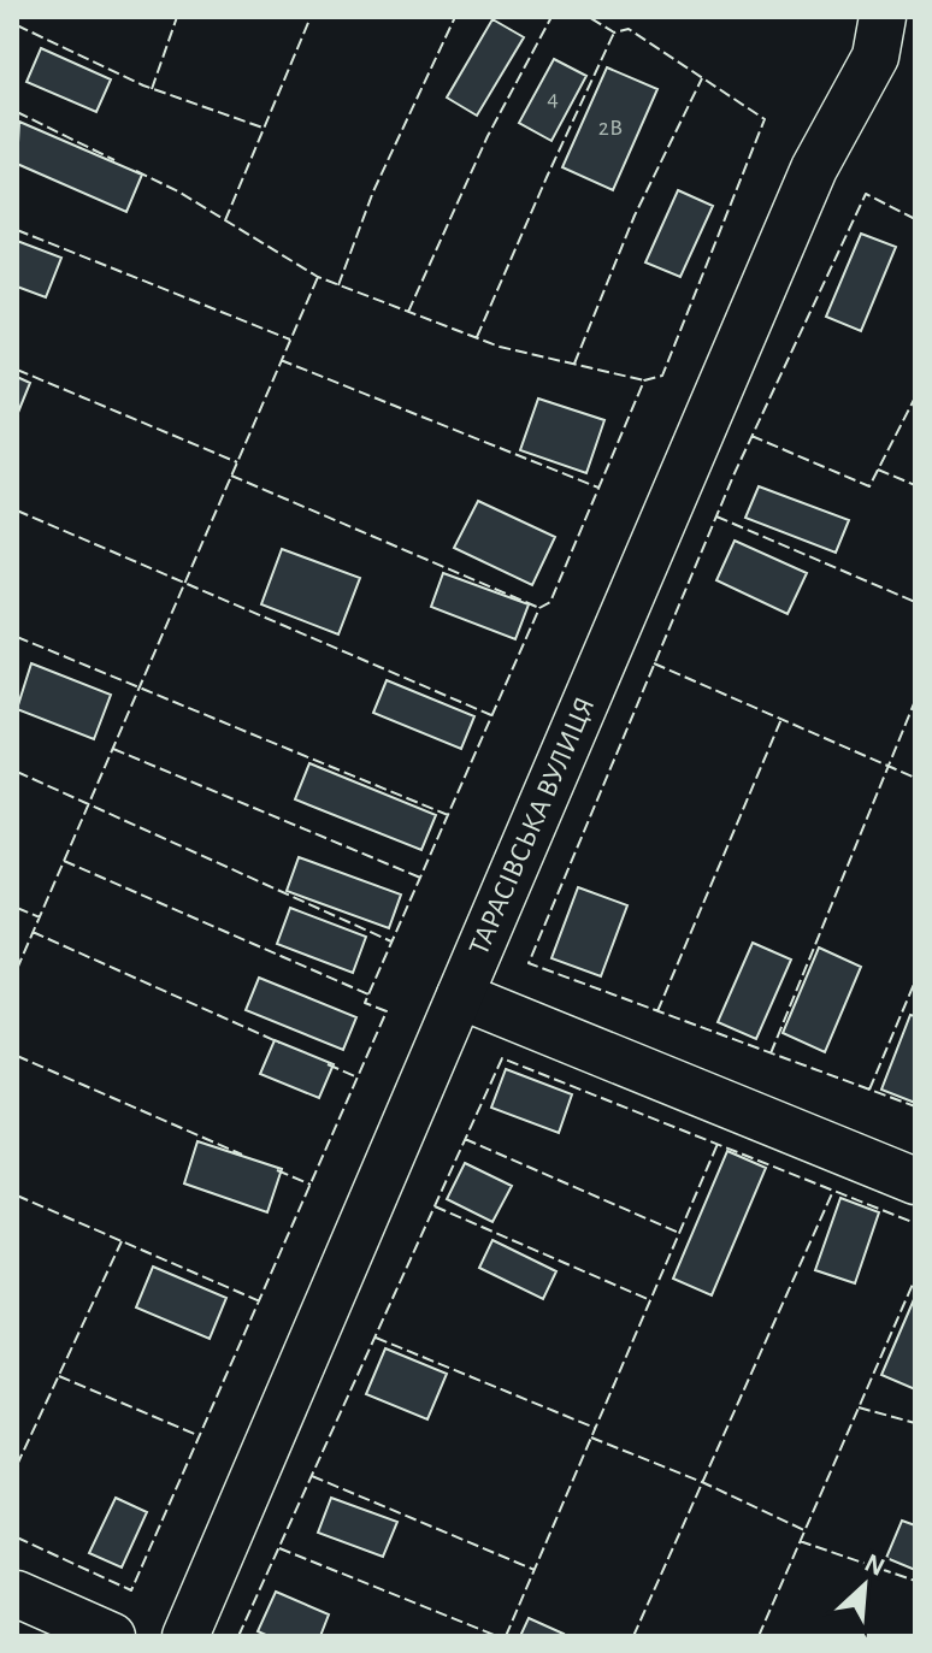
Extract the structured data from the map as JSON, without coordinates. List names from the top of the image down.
{
  "streets": {
    "street": ["ТАРАСІВСЬКА ВУЛИЦЯ"]
  },
  "house_numbers": ["4", "2В"],
  "north": "top right"
}
